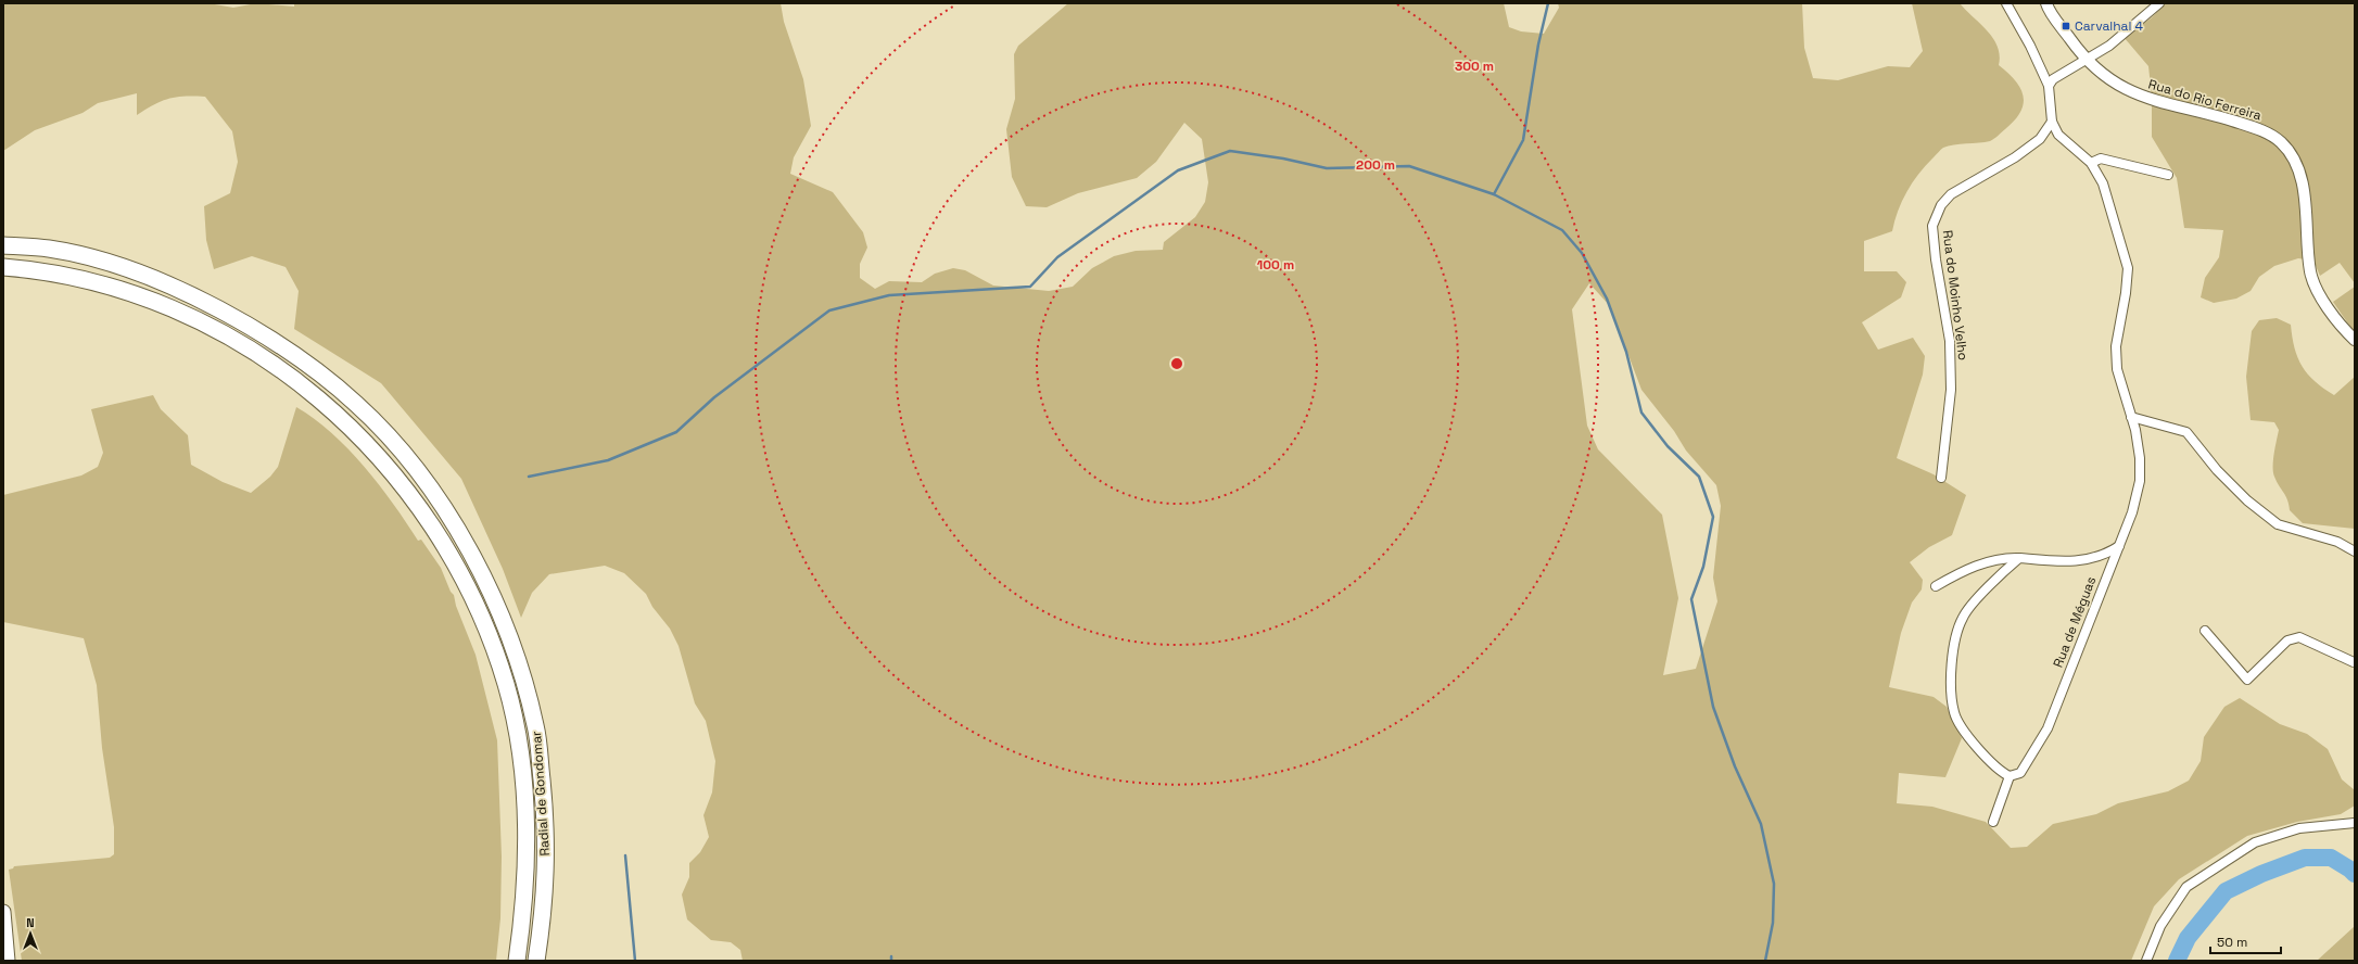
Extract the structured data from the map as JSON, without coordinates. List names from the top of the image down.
{
  "streets": {
    "highway": ["Radial de Gondomar"],
    "street": ["Rua do Rio Ferreira", "Rua do Moinho Velho", "Rua de Méguas"]
  },
  "places": {
    "transit": ["Carvalhal 4"]
  },
  "scale_bar": "50 m",
  "north": "top",
  "rings": ["300 m", "200 m", "100 m"]
}
